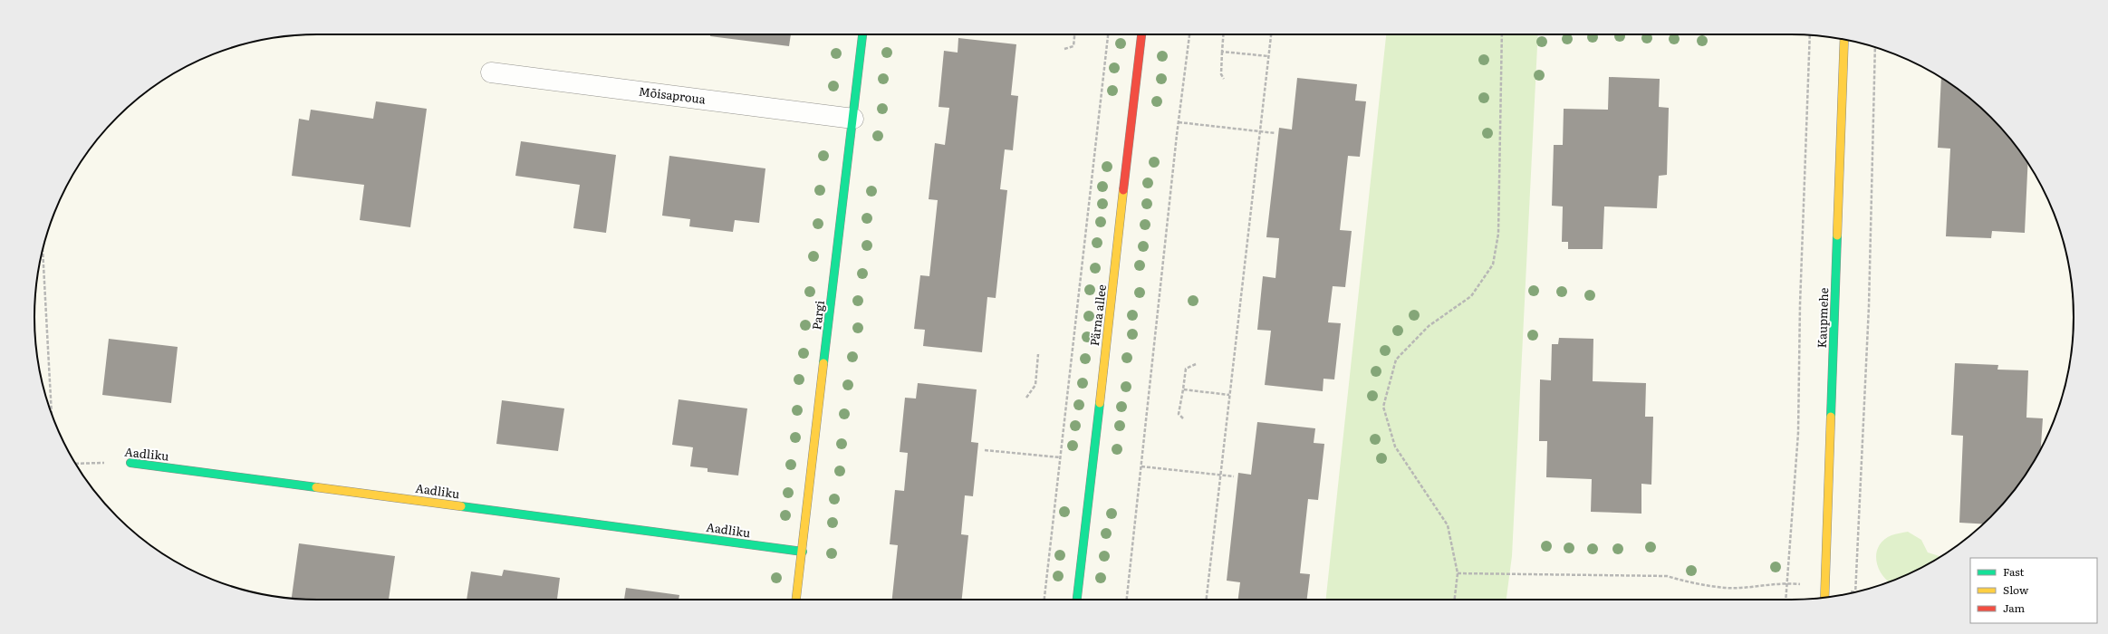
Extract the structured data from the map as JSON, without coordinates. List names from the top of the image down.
{
  "streets": {
    "street": [
      "Mõisaproua",
      "Pargi",
      "Pärna allee",
      "Kaupmehe",
      "Aadliku"
    ]
  },
  "crossings": [
    ["Mõisaproua", "Pargi"],
    ["Pargi", "Aadliku"]
  ],
  "legend": ["Fast", "Slow", "Jam"]
}
